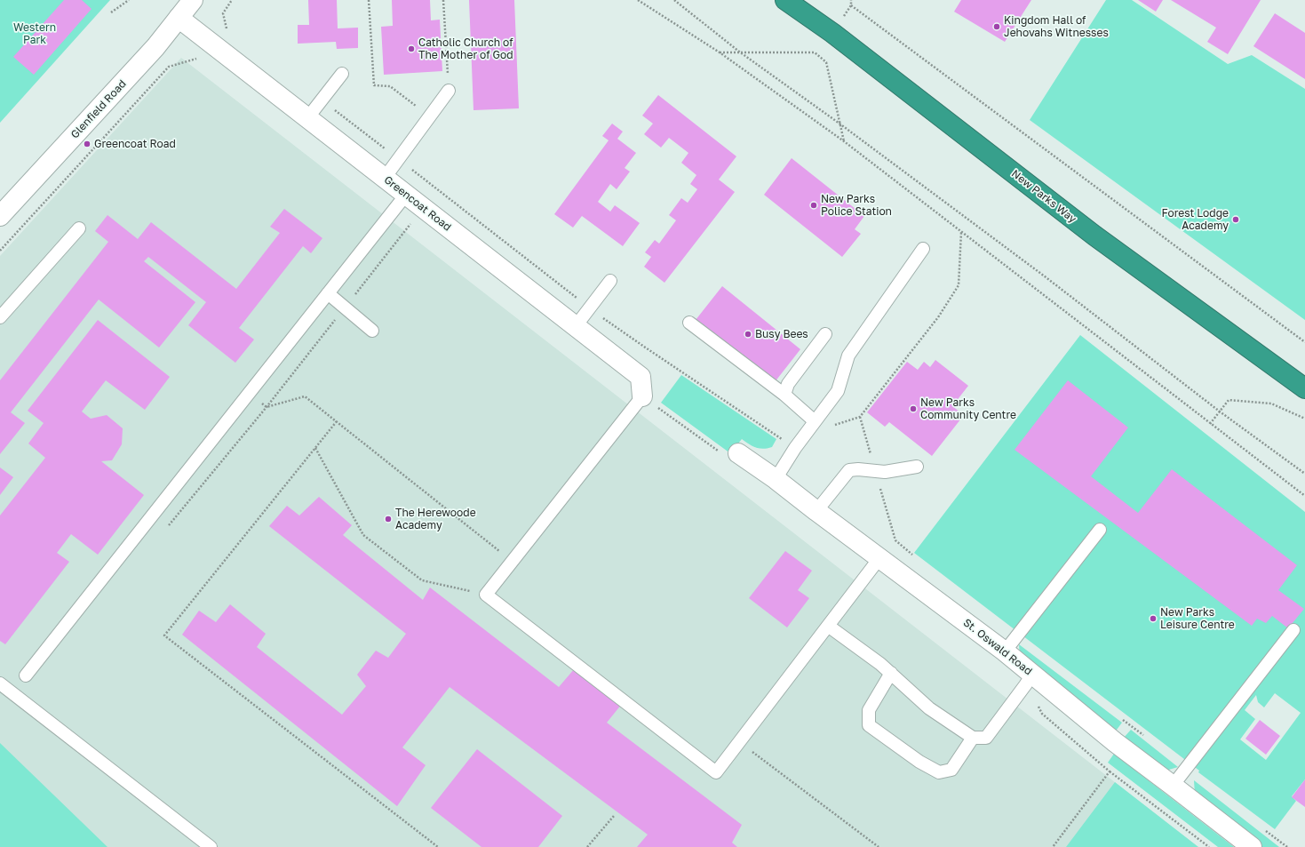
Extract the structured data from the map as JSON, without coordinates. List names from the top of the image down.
{
  "streets": {
    "highway": ["New Parks Way"],
    "street": ["Glenfield Road", "Greencoat Road", "St. Oswald Road"]
  },
  "crossings": [
    ["Glenfield Road", "Greencoat Road"]
  ],
  "parks": ["Western Park"],
  "places": [
    "Kingdom Hall of Jehovahs Witnesses",
    "Catholic Church of The Mother of God",
    "Greencoat Road",
    "New Parks Police Station",
    "Forest Lodge Academy",
    "Busy Bees",
    "New Parks Community Centre",
    "The Herewoode Academy",
    "New Parks Leisure Centre"
  ]
}
